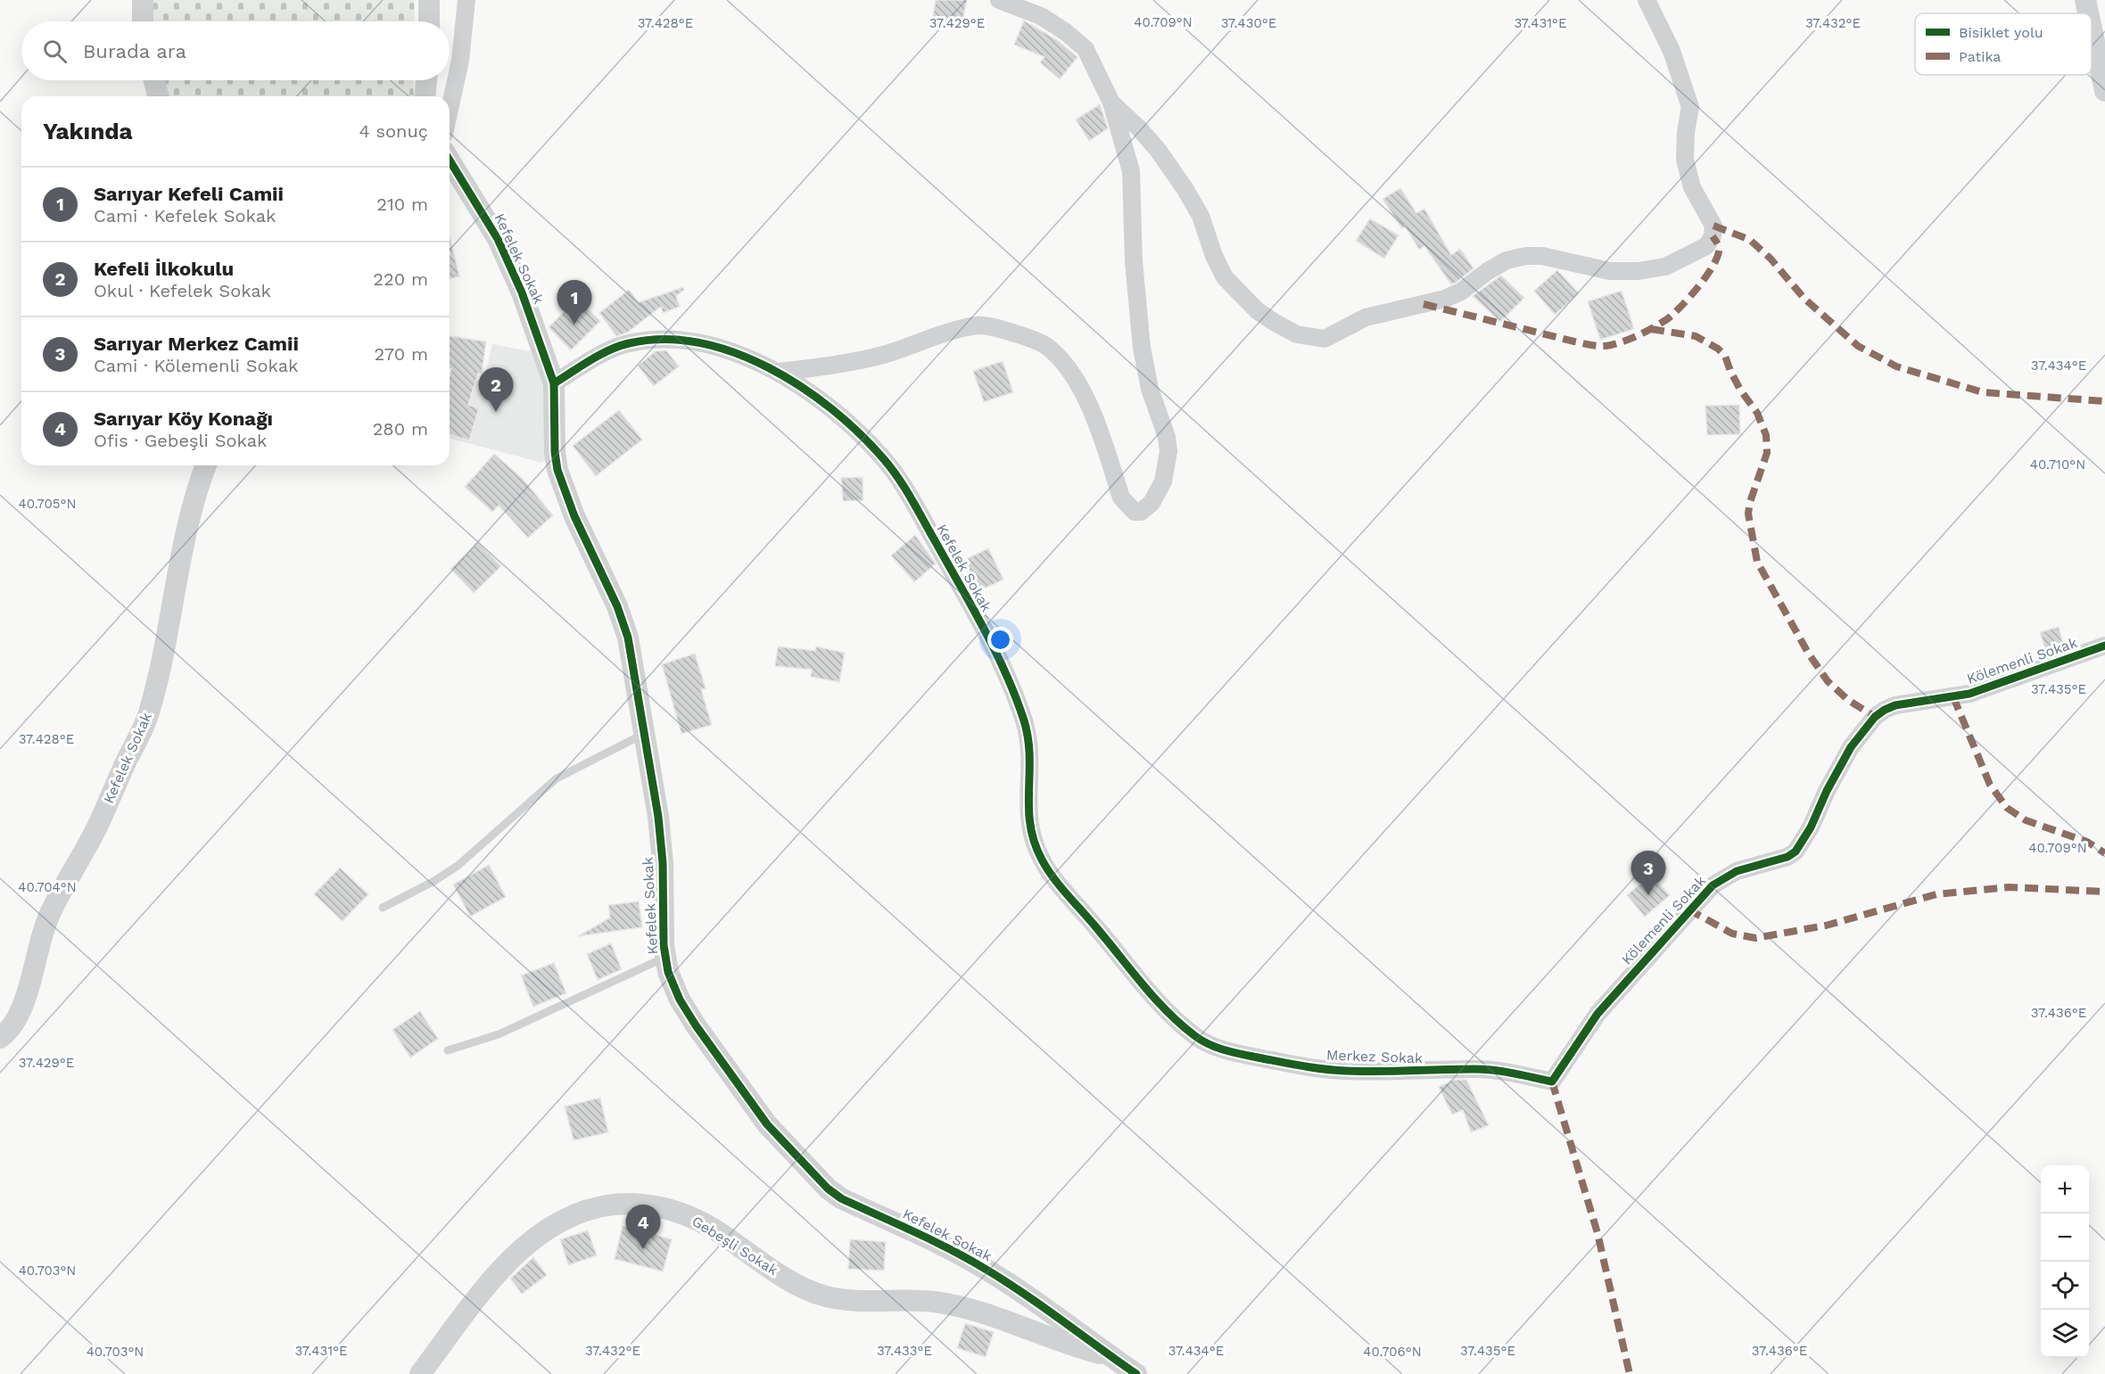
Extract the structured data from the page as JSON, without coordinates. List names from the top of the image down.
{
  "streets": {
    "street": [
      "Kefelek Sokak",
      "Kölemenli Sokak",
      "Merkez Sokak",
      "Gebeşli Sokak"
    ]
  },
  "crossings": [
    ["Kefelek Sokak", "Merkez Sokak"],
    ["Kefelek Sokak", "Gebeşli Sokak"],
    ["Kölemenli Sokak", "Merkez Sokak"]
  ],
  "legend": ["Bisiklet yolu", "Patika"],
  "page": {
    "search": "Burada ara",
    "heading": ["Yakında", "4 sonuç"],
    "list": [
      {
        "mark": "1",
        "name": "Sarıyar Kefeli Camii",
        "note": "Cami · Kefelek Sokak",
        "value": "210 m"
      },
      {
        "mark": "2",
        "name": "Kefeli İlkokulu",
        "note": "Okul · Kefelek Sokak",
        "value": "220 m"
      },
      {
        "mark": "3",
        "name": "Sarıyar Merkez Camii",
        "note": "Cami · Kölemenli Sokak",
        "value": "270 m"
      },
      {
        "mark": "4",
        "name": "Sarıyar Köy Konağı",
        "note": "Ofis · Gebeşli Sokak",
        "value": "280 m"
      }
    ],
    "pins": [
      "1",
      "2",
      "3",
      "4"
    ],
    "map_buttons": ["+", "−"]
  },
  "coordinates": [
    "40.709°N",
    "37.429°E",
    "37.430°E",
    "37.431°E",
    "37.428°E",
    "37.432°E",
    "37.434°E",
    "40.710°N",
    "40.705°N",
    "37.435°E",
    "40.704°N",
    "37.436°E",
    "40.703°N",
    "37.433°E",
    "40.706°N"
  ]
}
